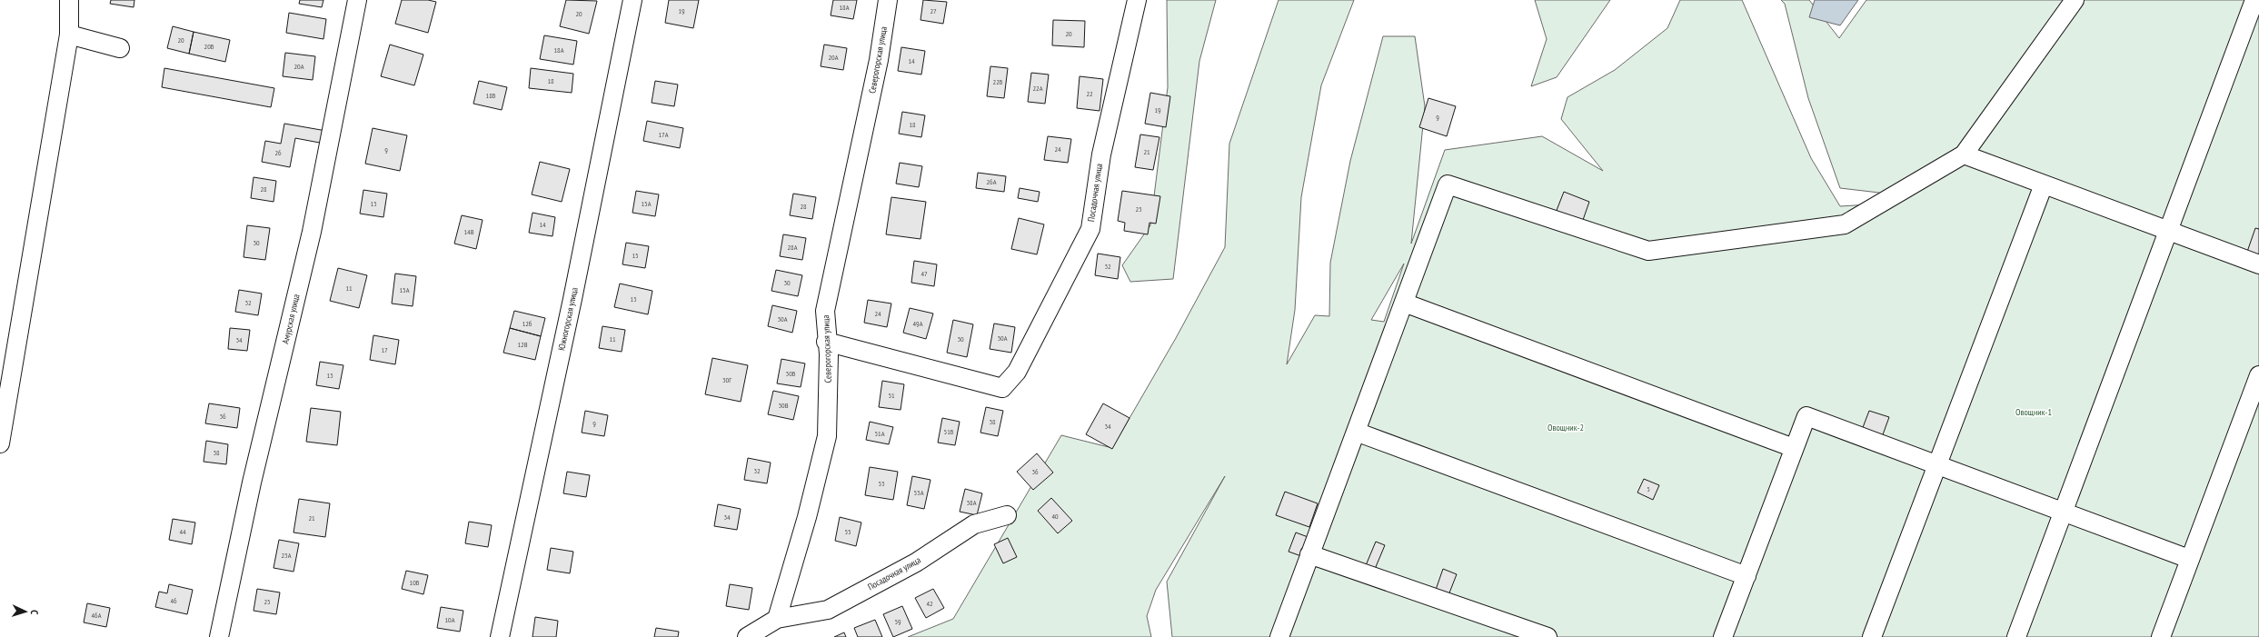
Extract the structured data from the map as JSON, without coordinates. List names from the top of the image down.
{
  "streets": {
    "street": [
      "Северогорская улица",
      "Посадочная улица",
      "Амурская улица",
      "Южногорская улица"
    ]
  },
  "crossings": [
    ["Северогорская улица", "Посадочная улица"]
  ],
  "parks": ["Овощник-1", "Овощник-2"],
  "house_numbers": [
    "18А",
    "19",
    "27",
    "20",
    "20",
    "20",
    "20Б",
    "18А",
    "20А",
    "14",
    "20А",
    "18",
    "22Б",
    "22А",
    "22",
    "18Б",
    "19",
    "9",
    "18",
    "17А",
    "24",
    "9",
    "21",
    "26",
    "26А",
    "28",
    "13",
    "15А",
    "28",
    "23",
    "14",
    "14В",
    "30",
    "28А",
    "15",
    "32",
    "47",
    "30",
    "11",
    "15А",
    "13",
    "32",
    "24",
    "30А",
    "12б",
    "49А",
    "30А",
    "11",
    "30",
    "34",
    "12В",
    "17",
    "30Б",
    "13",
    "30Г",
    "51",
    "30В",
    "36",
    "38",
    "9",
    "34",
    "51Б",
    "51А",
    "38",
    "32",
    "36",
    "53",
    "5",
    "53А",
    "38А",
    "40",
    "34",
    "21",
    "44",
    "55",
    "23А",
    "10Б",
    "46",
    "25",
    "42",
    "46А",
    "10А",
    "59"
  ],
  "north": "right"
}
